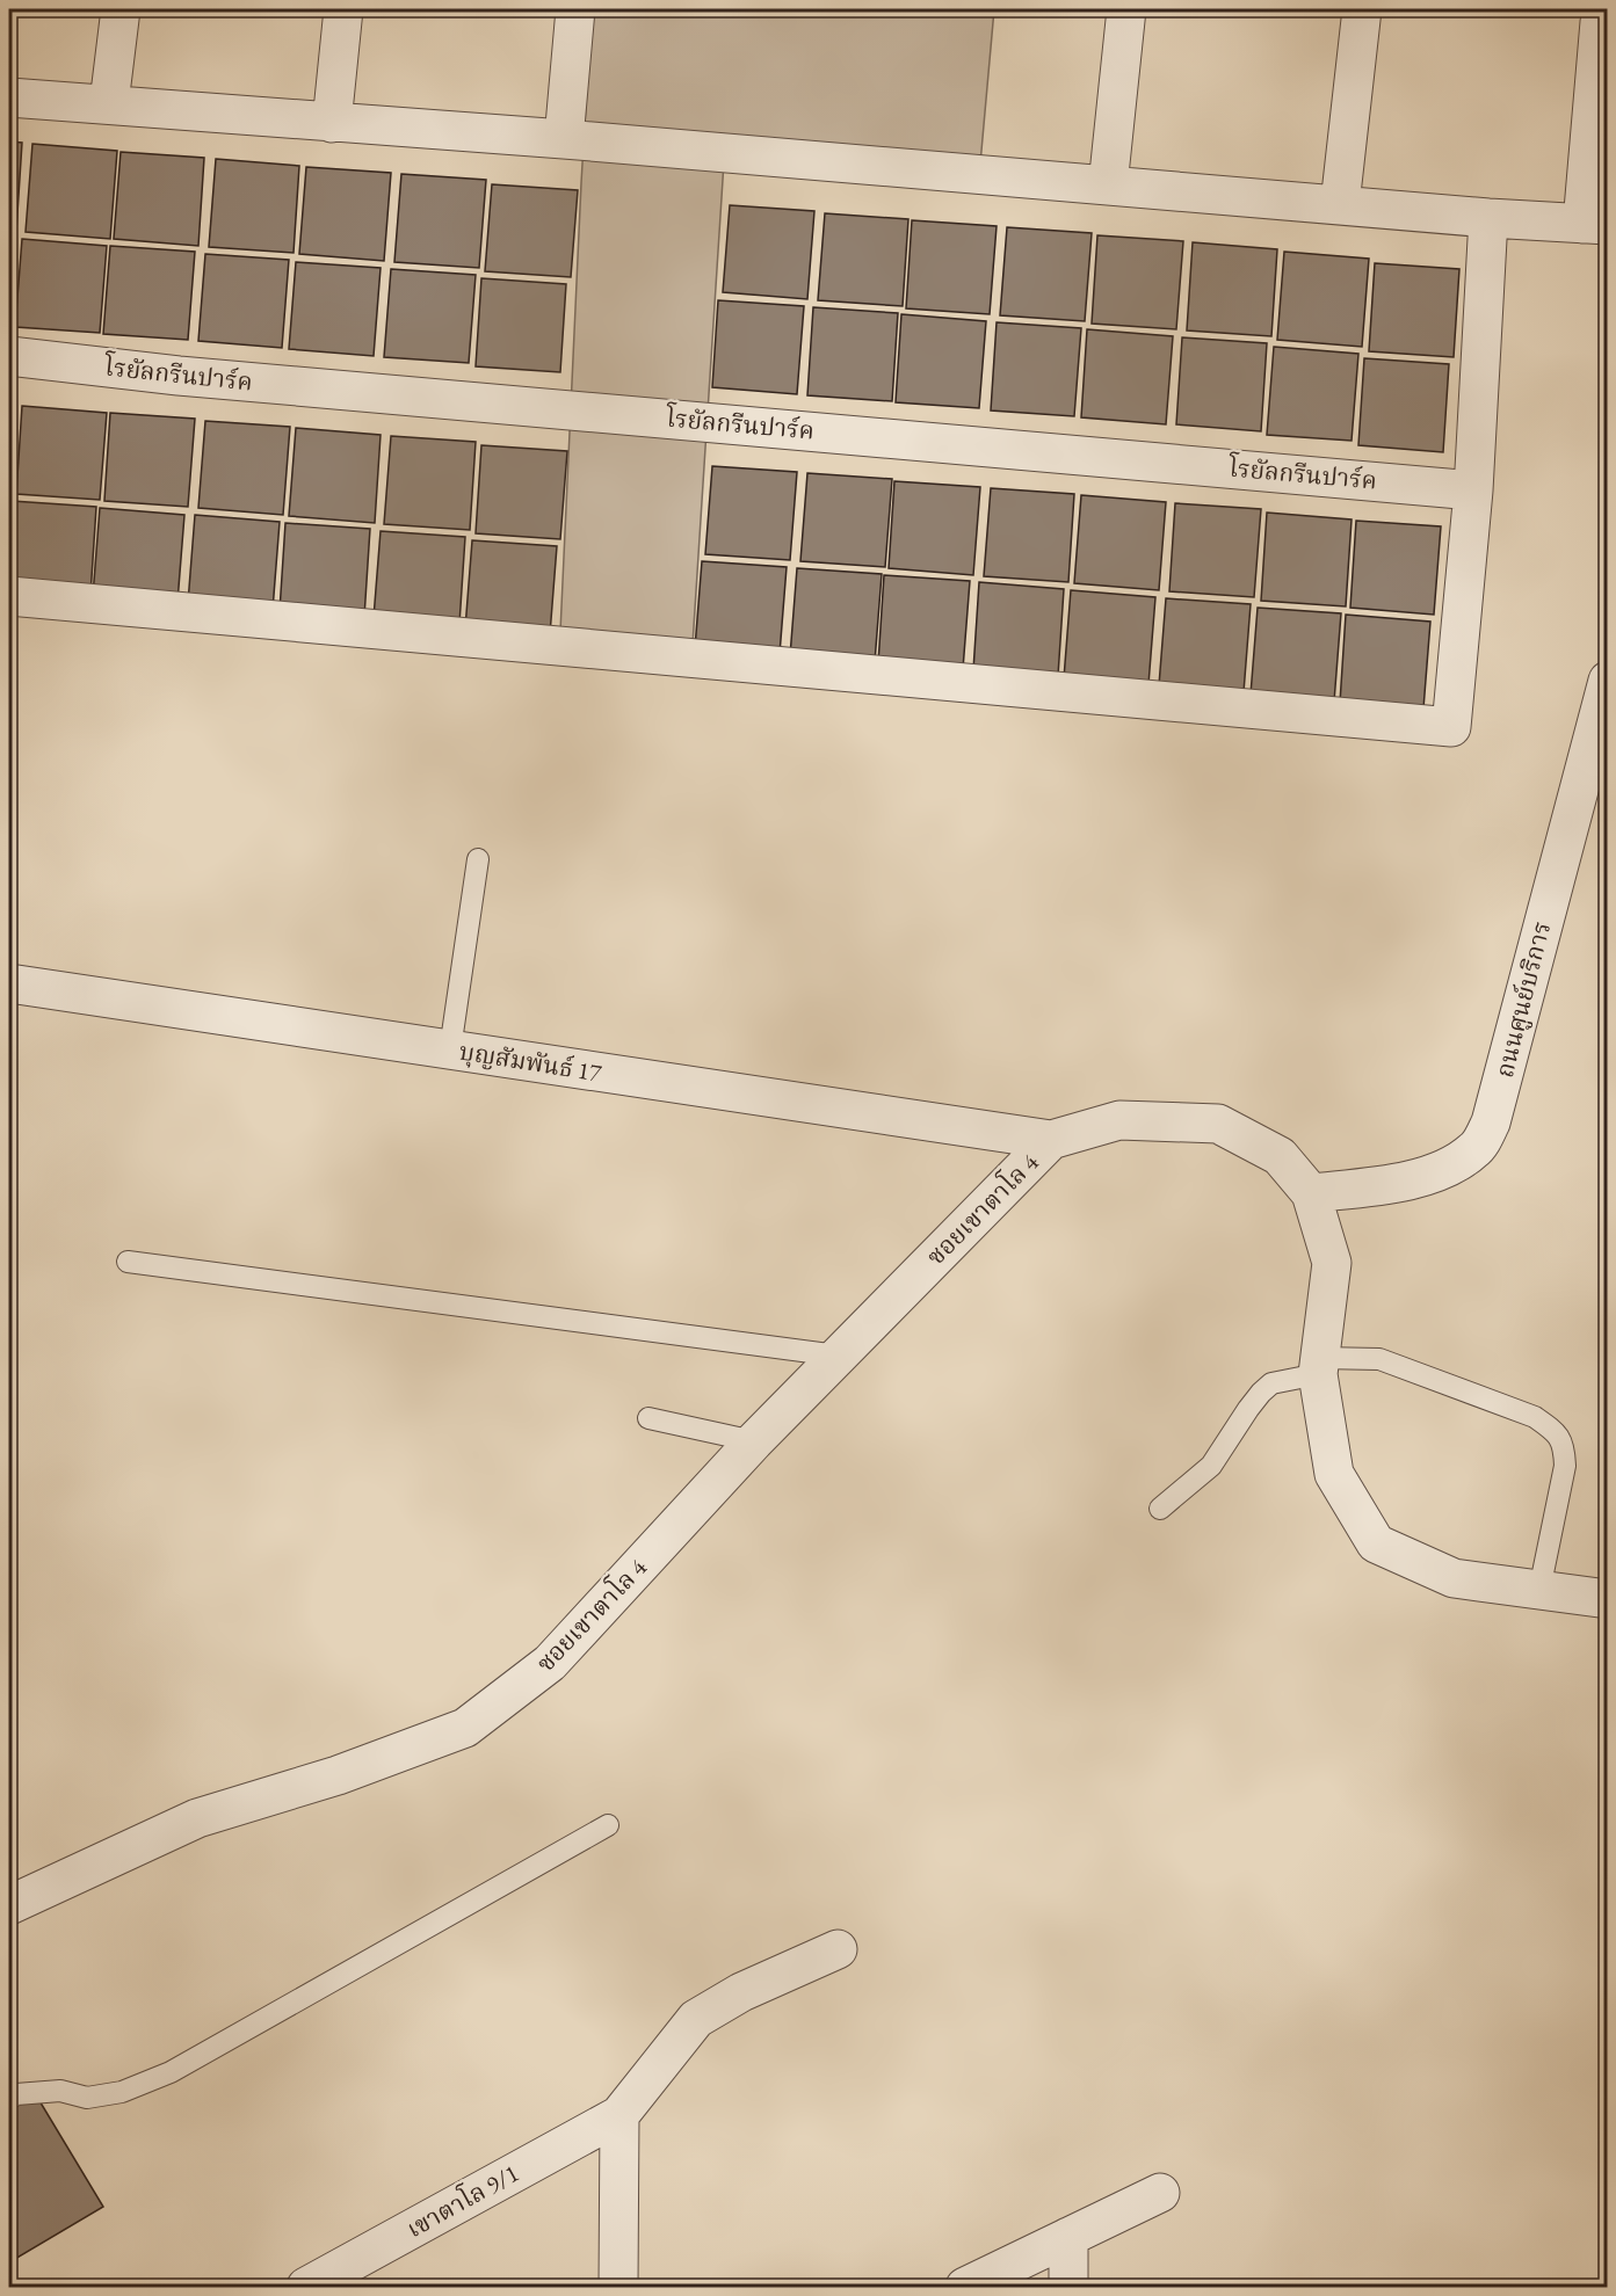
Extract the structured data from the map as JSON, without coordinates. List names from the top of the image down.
{
  "streets": {
    "street": [
      "โรยัลกรีนปาร์ค",
      "ถนนศูนย์บริการ",
      "บุญสัมพันธ์ 17",
      "ซอยเขาตาโล 4",
      "เขาตาโล 9/1"
    ]
  },
  "crossings": [
    ["บุญสัมพันธ์ 17", "ซอยเขาตาโล 4"]
  ]
}
